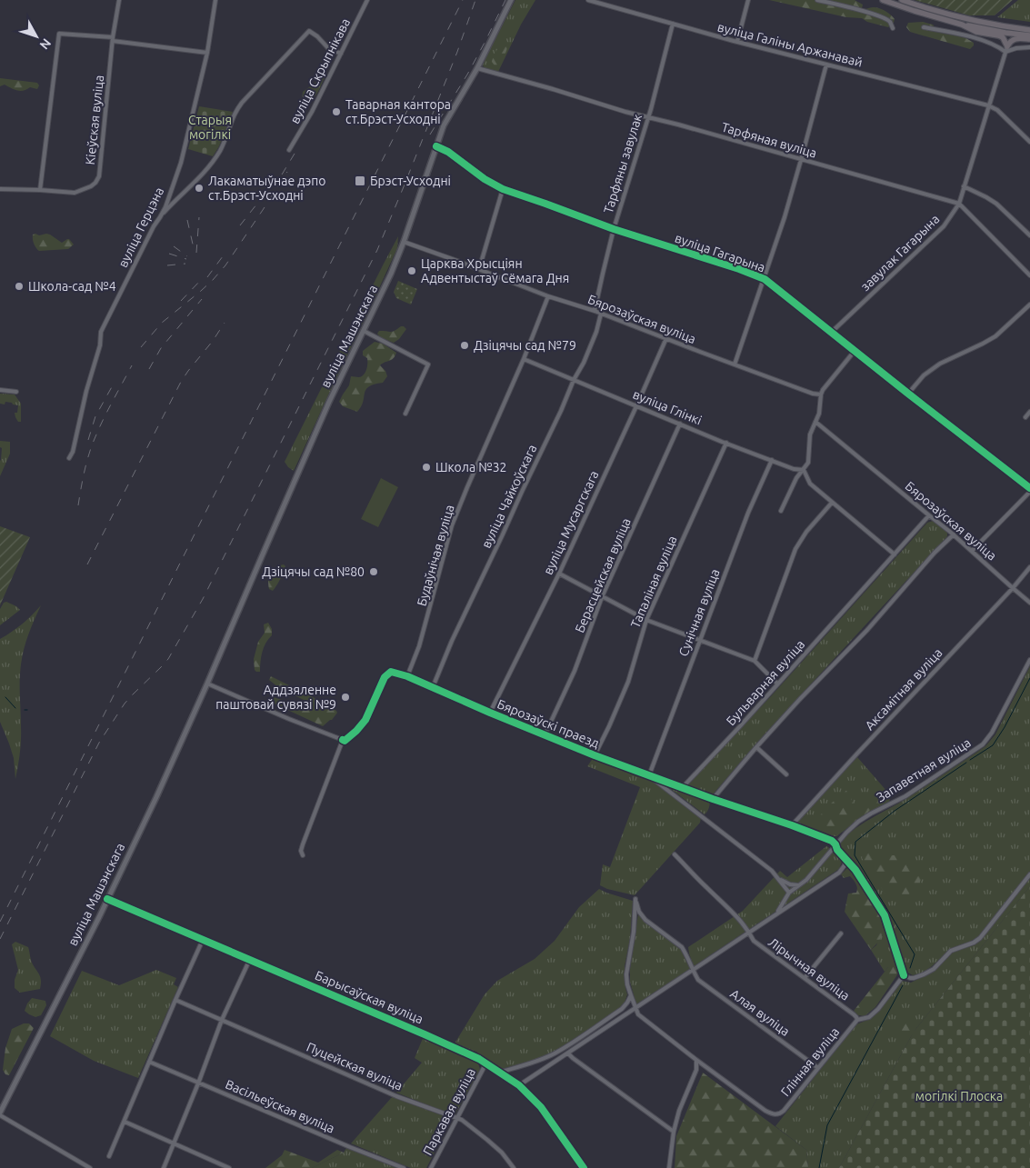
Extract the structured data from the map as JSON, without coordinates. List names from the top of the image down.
{
  "streets": {
    "main road": ["вуліца Машэнскага"],
    "street": [
      "вуліца Галіны Аржанавай",
      "вуліца Скрыпнікава",
      "Кіеўская вуліца",
      "Тарфяная вуліца",
      "Тарфяны завулак",
      "вуліца Герцэна",
      "вуліца Гагарына",
      "завулак Гагарына",
      "Бярозаўская вуліца",
      "вуліца Глінкі",
      "вуліца Чайкоўскага",
      "вуліца Мусаргскага",
      "Будаўнічая вуліца",
      "Берасцейская вуліца",
      "Тапаліная вуліца",
      "Сунічная вуліца",
      "Бульварная вуліца",
      "Аксамітная вуліца",
      "Бярозаўскі праезд",
      "Запаветная вуліца",
      "Лірычная вуліца",
      "Барысаўская вуліца",
      "Алая вуліца",
      "Глінная вуліца",
      "Пуцейская вуліца",
      "Васільеўская вуліца",
      "Паркавая вуліца"
    ]
  },
  "crossings": [
    ["вуліца Галіны Аржанавай", "Тарфяны завулак"],
    ["вуліца Галіны Аржанавай", "завулак Гагарына"],
    ["Тарфяная вуліца", "Тарфяны завулак"],
    ["Тарфяная вуліца", "завулак Гагарына"],
    ["Тарфяная вуліца", "вуліца Машэнскага"],
    ["Тарфяны завулак", "вуліца Гагарына"],
    ["Тарфяны завулак", "Бярозаўская вуліца"],
    ["вуліца Гагарына", "завулак Гагарына"],
    ["вуліца Гагарына", "вуліца Машэнскага"],
    ["Бярозаўская вуліца", "вуліца Машэнскага"],
    ["Бярозаўская вуліца", "вуліца Чайкоўскага"],
    ["Бярозаўская вуліца", "вуліца Мусаргскага"],
    ["Бярозаўская вуліца", "Будаўнічая вуліца"],
    ["Бярозаўская вуліца", "Бульварная вуліца"],
    ["Бярозаўская вуліца", "Аксамітная вуліца"],
    ["вуліца Машэнскага", "Барысаўская вуліца"],
    ["вуліца Глінкі", "вуліца Чайкоўскага"],
    ["вуліца Глінкі", "вуліца Мусаргскага"],
    ["вуліца Глінкі", "Будаўнічая вуліца"],
    ["вуліца Глінкі", "Берасцейская вуліца"],
    ["вуліца Глінкі", "Тапаліная вуліца"],
    ["вуліца Глінкі", "Сунічная вуліца"],
    ["вуліца Чайкоўскага", "Бярозаўскі праезд"],
    ["вуліца Мусаргскага", "Бярозаўскі праезд"],
    ["Будаўнічая вуліца", "Бярозаўскі праезд"],
    ["Берасцейская вуліца", "Бярозаўскі праезд"],
    ["Тапаліная вуліца", "Бярозаўскі праезд"],
    ["Сунічная вуліца", "Бярозаўскі праезд"],
    ["Бульварная вуліца", "Бярозаўскі праезд"],
    ["Лірычная вуліца", "Глінная вуліца"],
    ["Барысаўская вуліца", "Паркавая вуліца"],
    ["Алая вуліца", "Глінная вуліца"],
    ["Пуцейская вуліца", "Паркавая вуліца"]
  ],
  "parks": ["Старыя могілкі", "могілкі Плоска"],
  "places": {
    "other": [
      "Таварная кантора ст.Брэст-Усходні",
      "Лакаматыўнае дэпо ст.Брэст-Усходні",
      "Царква Хрысціян Адвентыстаў Сёмага Дня",
      "Школа-сад №4",
      "Дзіцячы сад №79",
      "Школа №32",
      "Дзіцячы сад №80",
      "Аддзяленне паштовай сувязі №9"
    ],
    "transit": ["Брэст-Усходні"]
  },
  "north": "bottom right"
}
